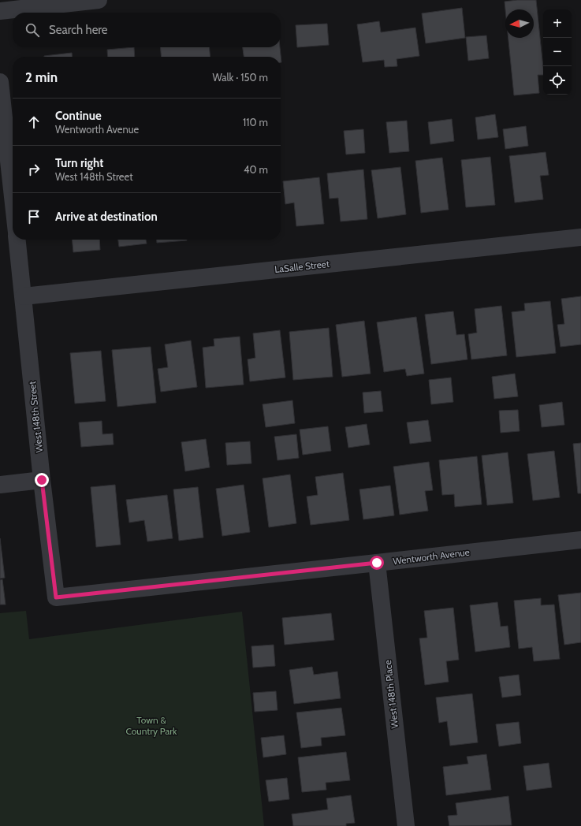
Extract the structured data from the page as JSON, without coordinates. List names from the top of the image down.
{
  "streets": {
    "street": [
      "LaSalle Street",
      "West 148th Street",
      "Wentworth Avenue",
      "West 148th Place"
    ]
  },
  "crossings": [
    ["LaSalle Street", "West 148th Street"],
    ["West 148th Street", "Wentworth Avenue"],
    ["Wentworth Avenue", "West 148th Place"]
  ],
  "parks": ["Town & Country Park"],
  "north": "left",
  "page": {
    "map_buttons": ["+", "−"],
    "search": "Search here",
    "heading": ["2 min", "Walk · 150 m"],
    "list": [
      ["Continue", "Wentworth Avenue", "110 m"],
      ["Turn right", "West 148th Street", "40 m"],
      "Arrive at destination"
    ]
  }
}
